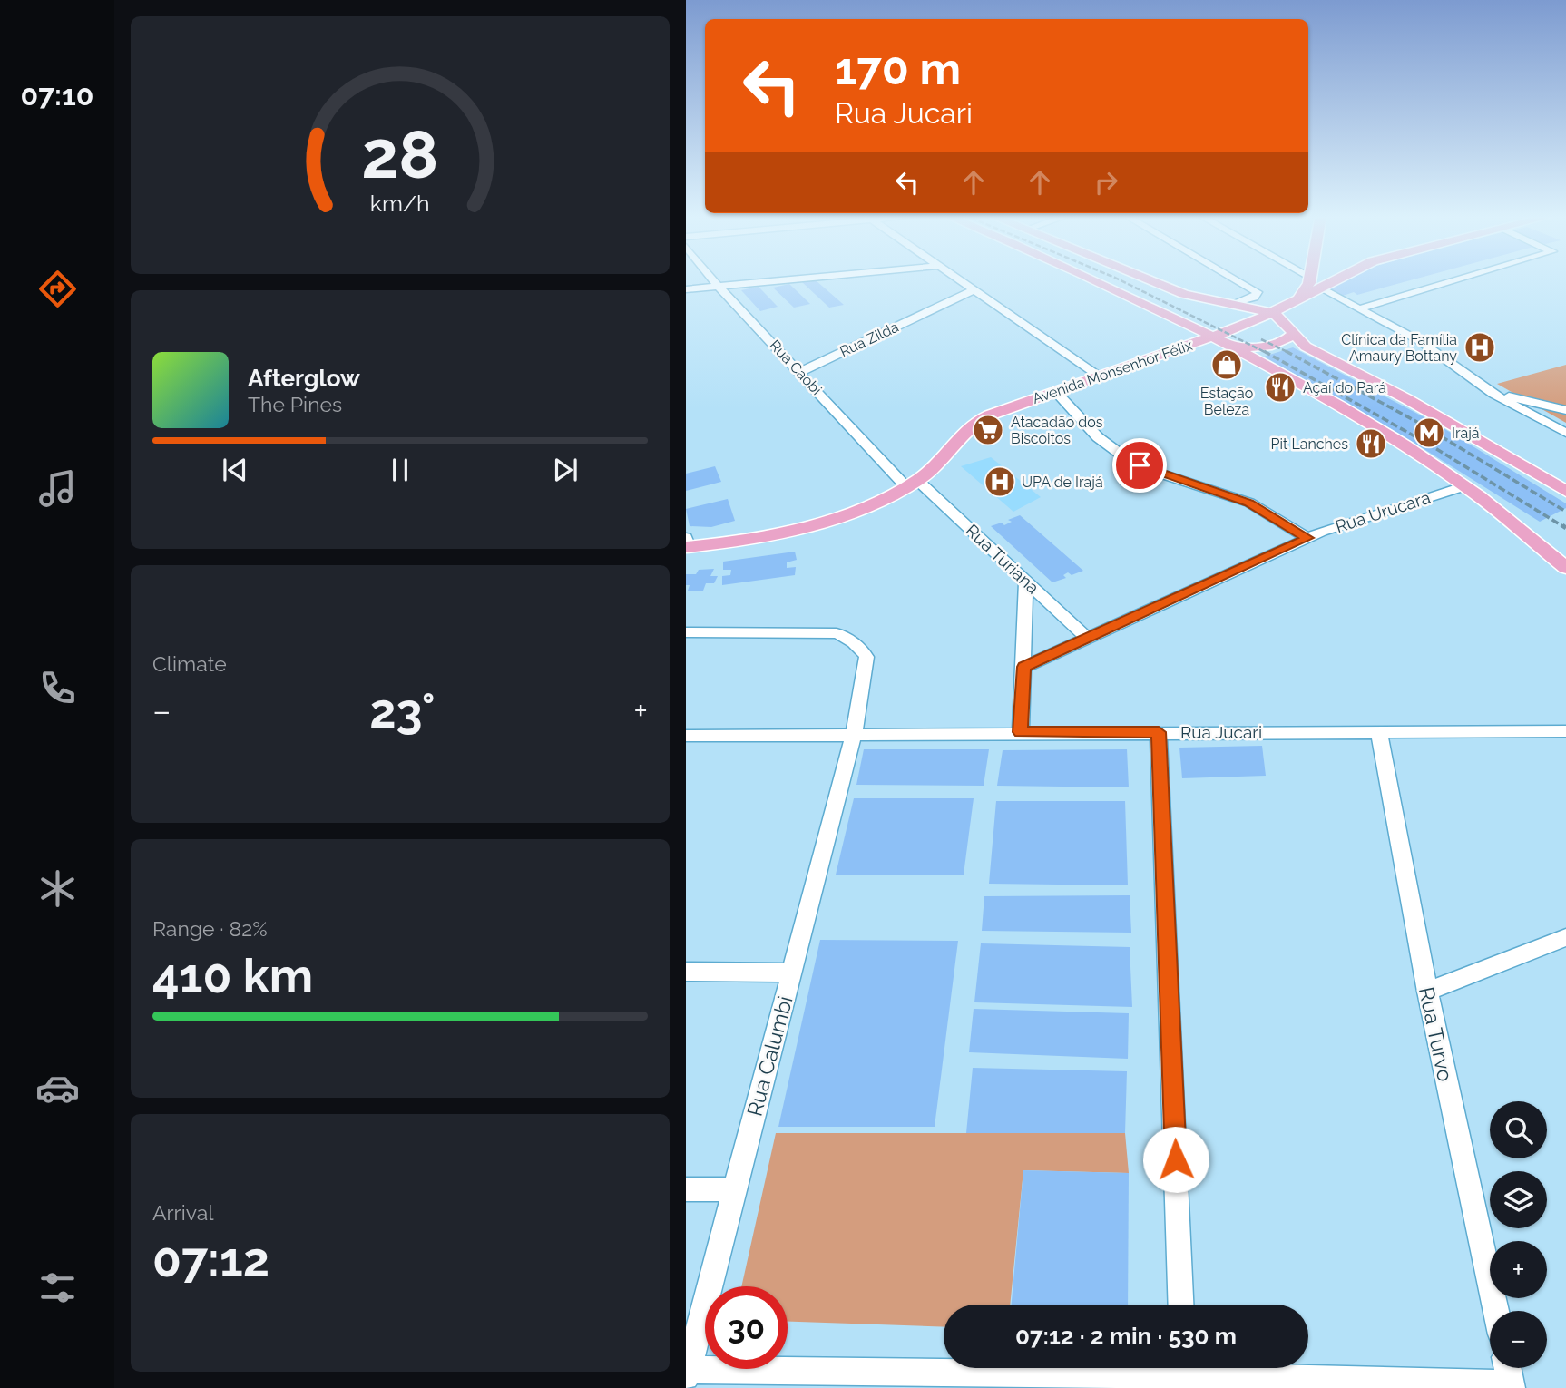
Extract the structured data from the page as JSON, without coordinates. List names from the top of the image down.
{
  "streets": {
    "main road": ["Avenida Monsenhor Félix"],
    "street": [
      "Rua Zilda",
      "Rua Caobi",
      "Rua Urucara",
      "Rua Turiana",
      "Rua Jucari",
      "Rua Turvo",
      "Rua Calumbi"
    ]
  },
  "crossings": [
    ["Rua Zilda", "Rua Caobi"],
    ["Rua Caobi", "Avenida Monsenhor Félix"],
    ["Rua Caobi", "Rua Turiana"],
    ["Avenida Monsenhor Félix", "Rua Turiana"],
    ["Rua Urucara", "Rua Turiana"],
    ["Rua Jucari", "Rua Turvo"],
    ["Rua Jucari", "Rua Calumbi"]
  ],
  "places": {
    "hospital": ["Clínica da Família Amaury Bottany", "UPA de Irajá"],
    "shop": ["Estação Beleza"],
    "restaurant": ["Açaí do Pará", "Pit Lanches"],
    "supermarket": ["Atacadão dos Biscoitos"],
    "metro station": ["Irajá"]
  },
  "page": {
    "tabs": "07:10",
    "turn": ["170 m", "Rua Jucari"],
    "song": ["Afterglow", "The Pines"],
    "tile": [
      "Climate",
      ["Range · 82%", "410 km"],
      ["Arrival", "07:12"]
    ],
    "heat": ["−", "23°", "+"],
    "map_buttons": ["+", "−"],
    "limit": "30",
    "trip": "07:12 · 2 min · 530 m",
    "gauge": ["28", "km/h"]
  }
}
